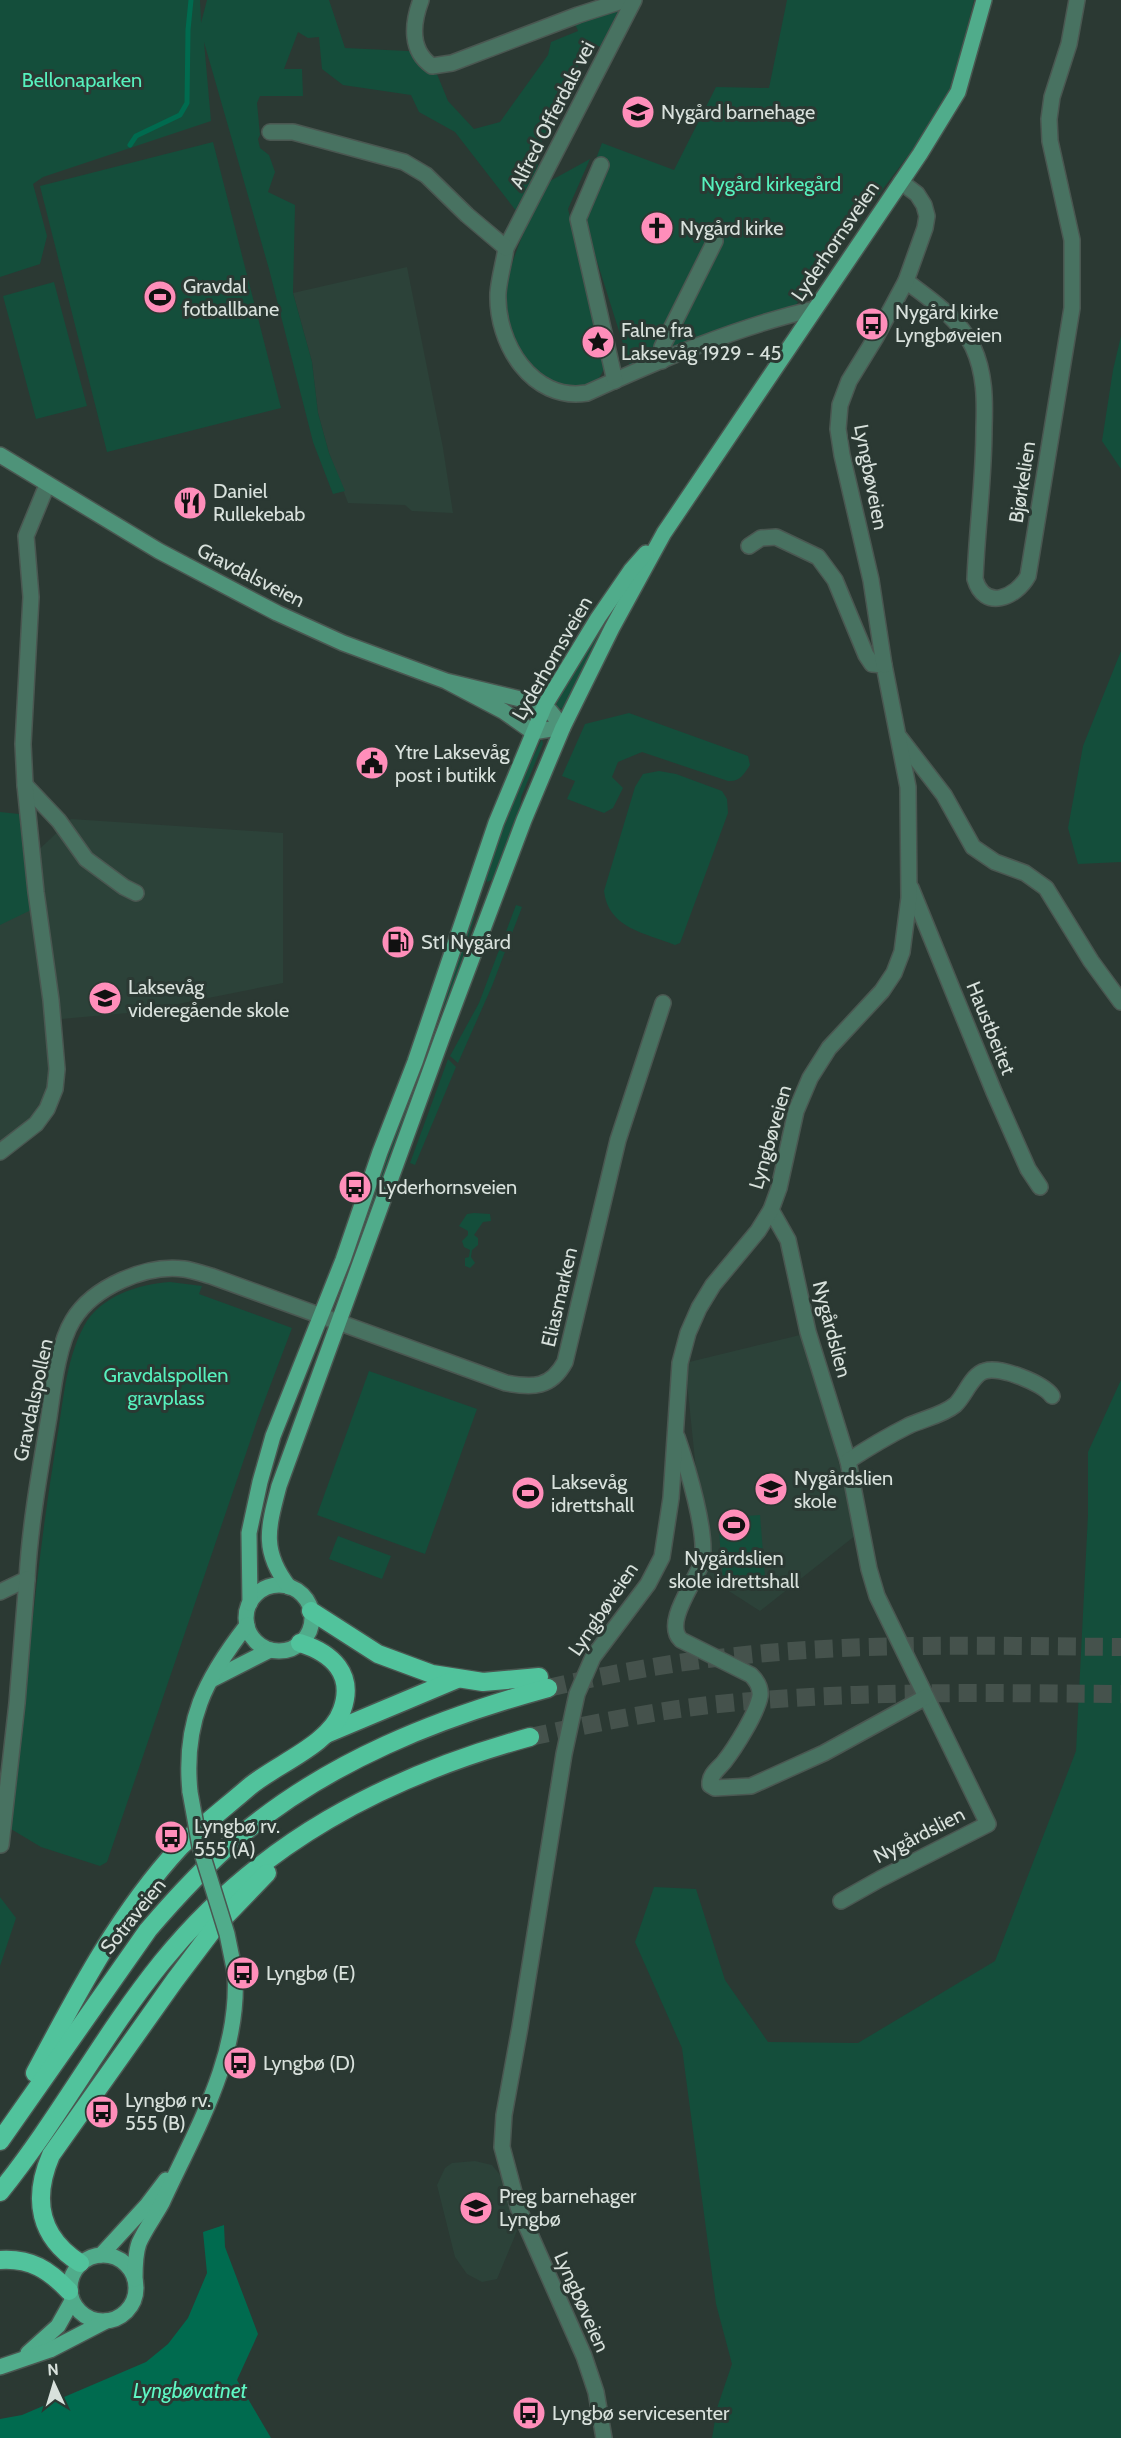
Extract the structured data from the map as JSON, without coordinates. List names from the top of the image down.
{
  "streets": {
    "highway": ["Sotraveien"],
    "main road": ["Lyderhornsveien", "Gravdalsveien"],
    "street": [
      "Alfred Offerdals vei",
      "Lyngbøveien",
      "Bjørkelien",
      "Haustbeitet",
      "Eliasmarken",
      "Nygårdslien",
      "Gravdalspollen"
    ]
  },
  "crossings": [
    ["Alfred Offerdals vei", "Lyderhornsveien"],
    ["Lyderhornsveien", "Lyngbøveien"],
    ["Lyderhornsveien", "Gravdalsveien"],
    ["Lyderhornsveien", "Eliasmarken"],
    ["Lyderhornsveien", "Gravdalspollen"],
    ["Lyngbøveien", "Bjørkelien"],
    ["Lyngbøveien", "Haustbeitet"],
    ["Lyngbøveien", "Nygårdslien"],
    ["Eliasmarken", "Gravdalspollen"]
  ],
  "water": ["Lyngbøvatnet"],
  "parks": ["Bellonaparken", "Nygård kirkegård", "Gravdalspollen gravplass"],
  "places": {
    "school or university": [
      "Nygård barnehage",
      "Laksevåg videregående skole",
      "Nygårdslien skole",
      "Preg barnehager Lyngbø"
    ],
    "church": ["Nygård kirke"],
    "sports": ["Gravdal fotballbane", "Laksevåg idrettshall", "Nygårdslien skole idrettshall"],
    "bus stop": [
      "Nygård kirke Lyngbøveien",
      "Lyderhornsveien",
      "Lyngbø rv. 555 (A)",
      "Lyngbø (E)",
      "Lyngbø (D)",
      "Lyngbø rv. 555 (B)",
      "Lyngbø servicesenter"
    ],
    "place": ["Falne fra Laksevåg 1929 - 45"],
    "restaurant": ["Daniel Rullekebab"],
    "public building": ["Ytre Laksevåg post i butikk"],
    "fuel station": ["St1 Nygård"]
  },
  "north": "top"
}
